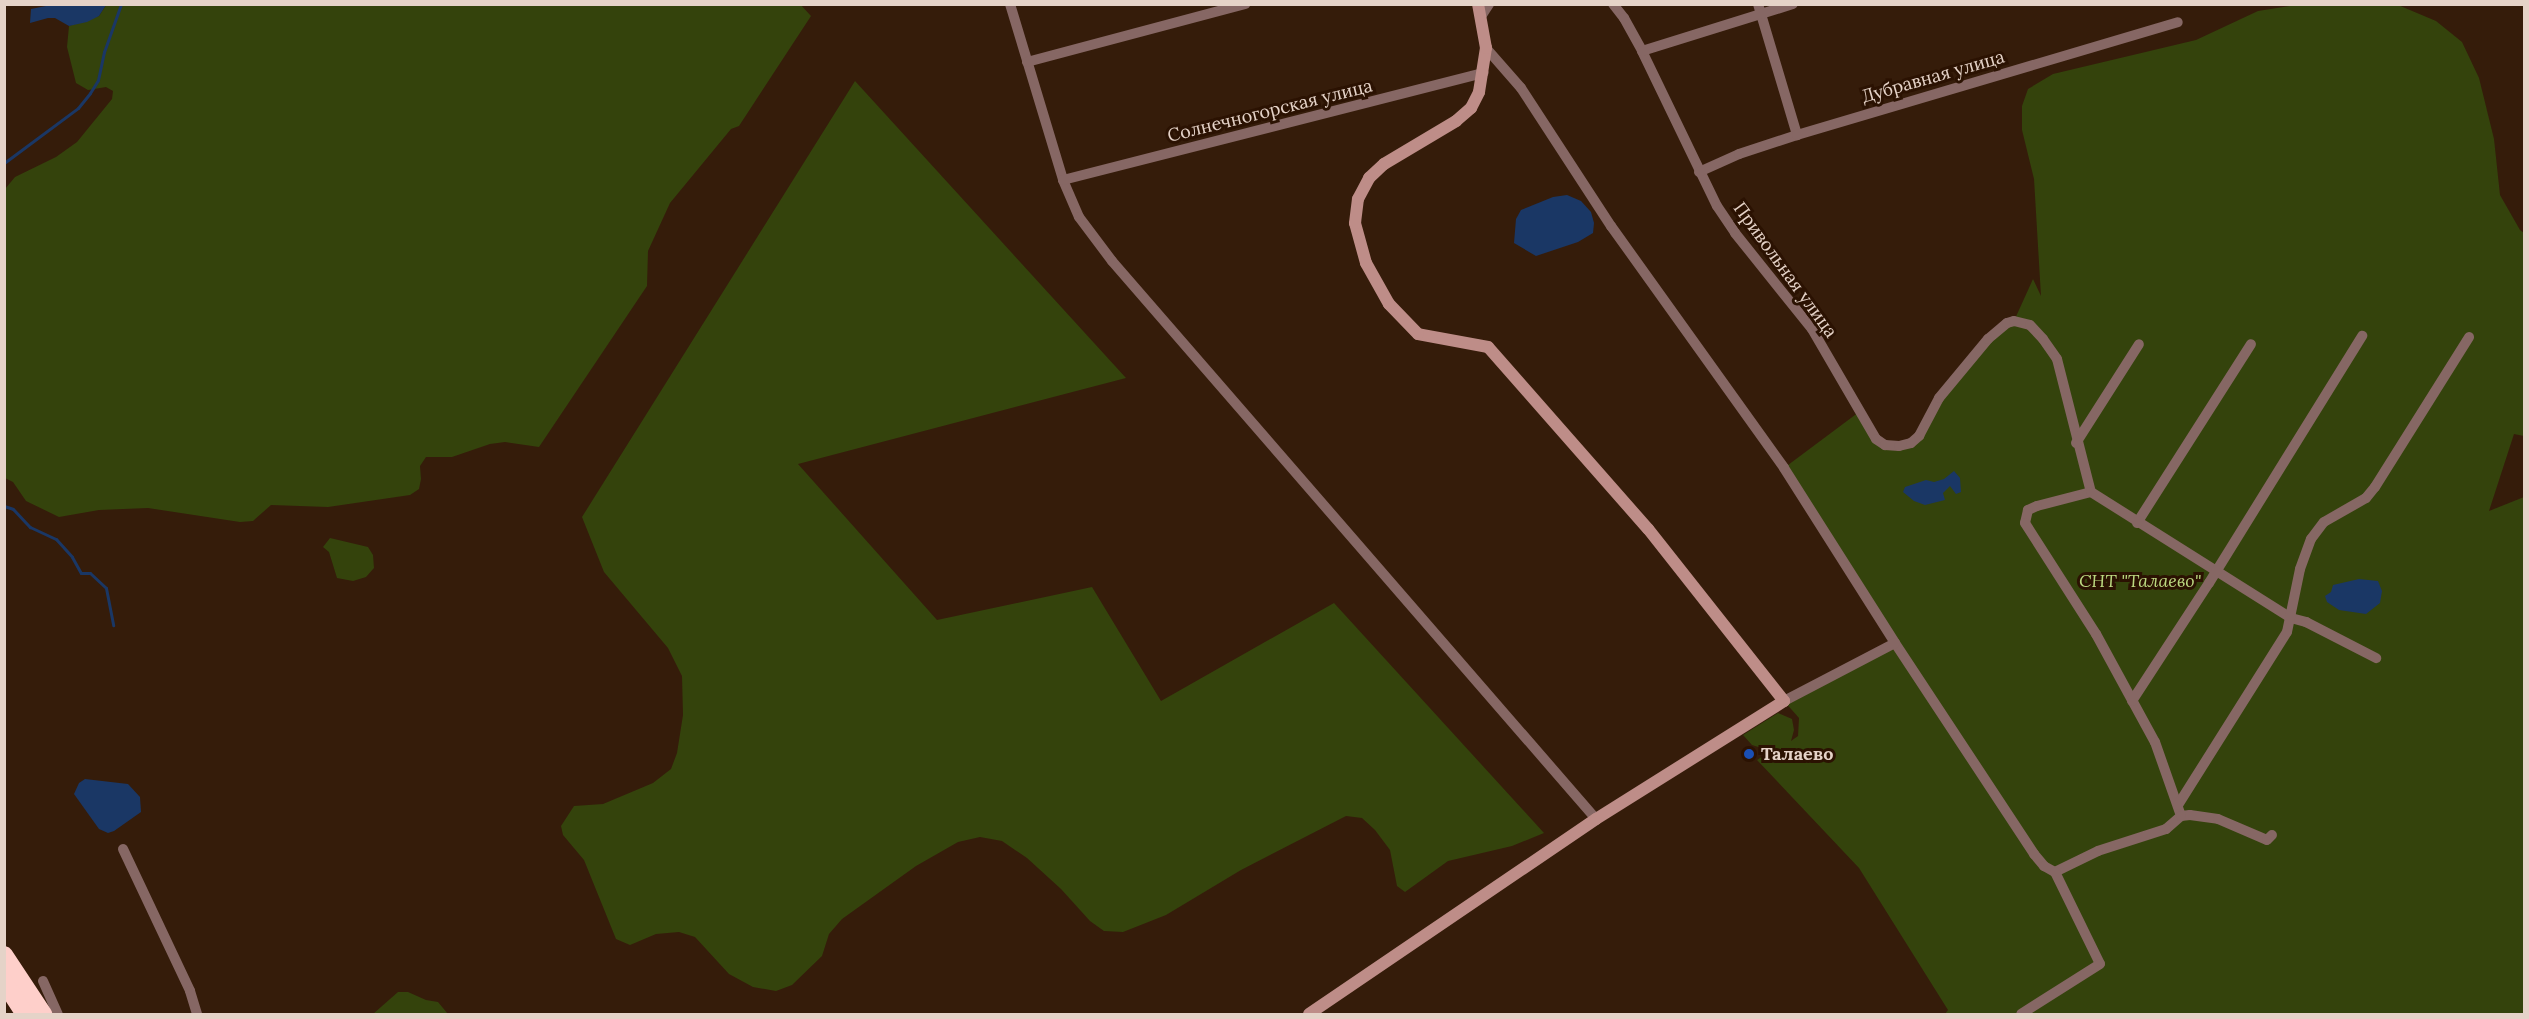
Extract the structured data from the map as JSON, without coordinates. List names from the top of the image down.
{
  "streets": {
    "street": ["Дубравная улица", "Солнечногорская улица", "Привольная улица"]
  },
  "crossings": [
    ["Дубравная улица", "Привольная улица"]
  ],
  "parks": ["СНТ \"Талаево\""],
  "places": ["Талаево"]
}
